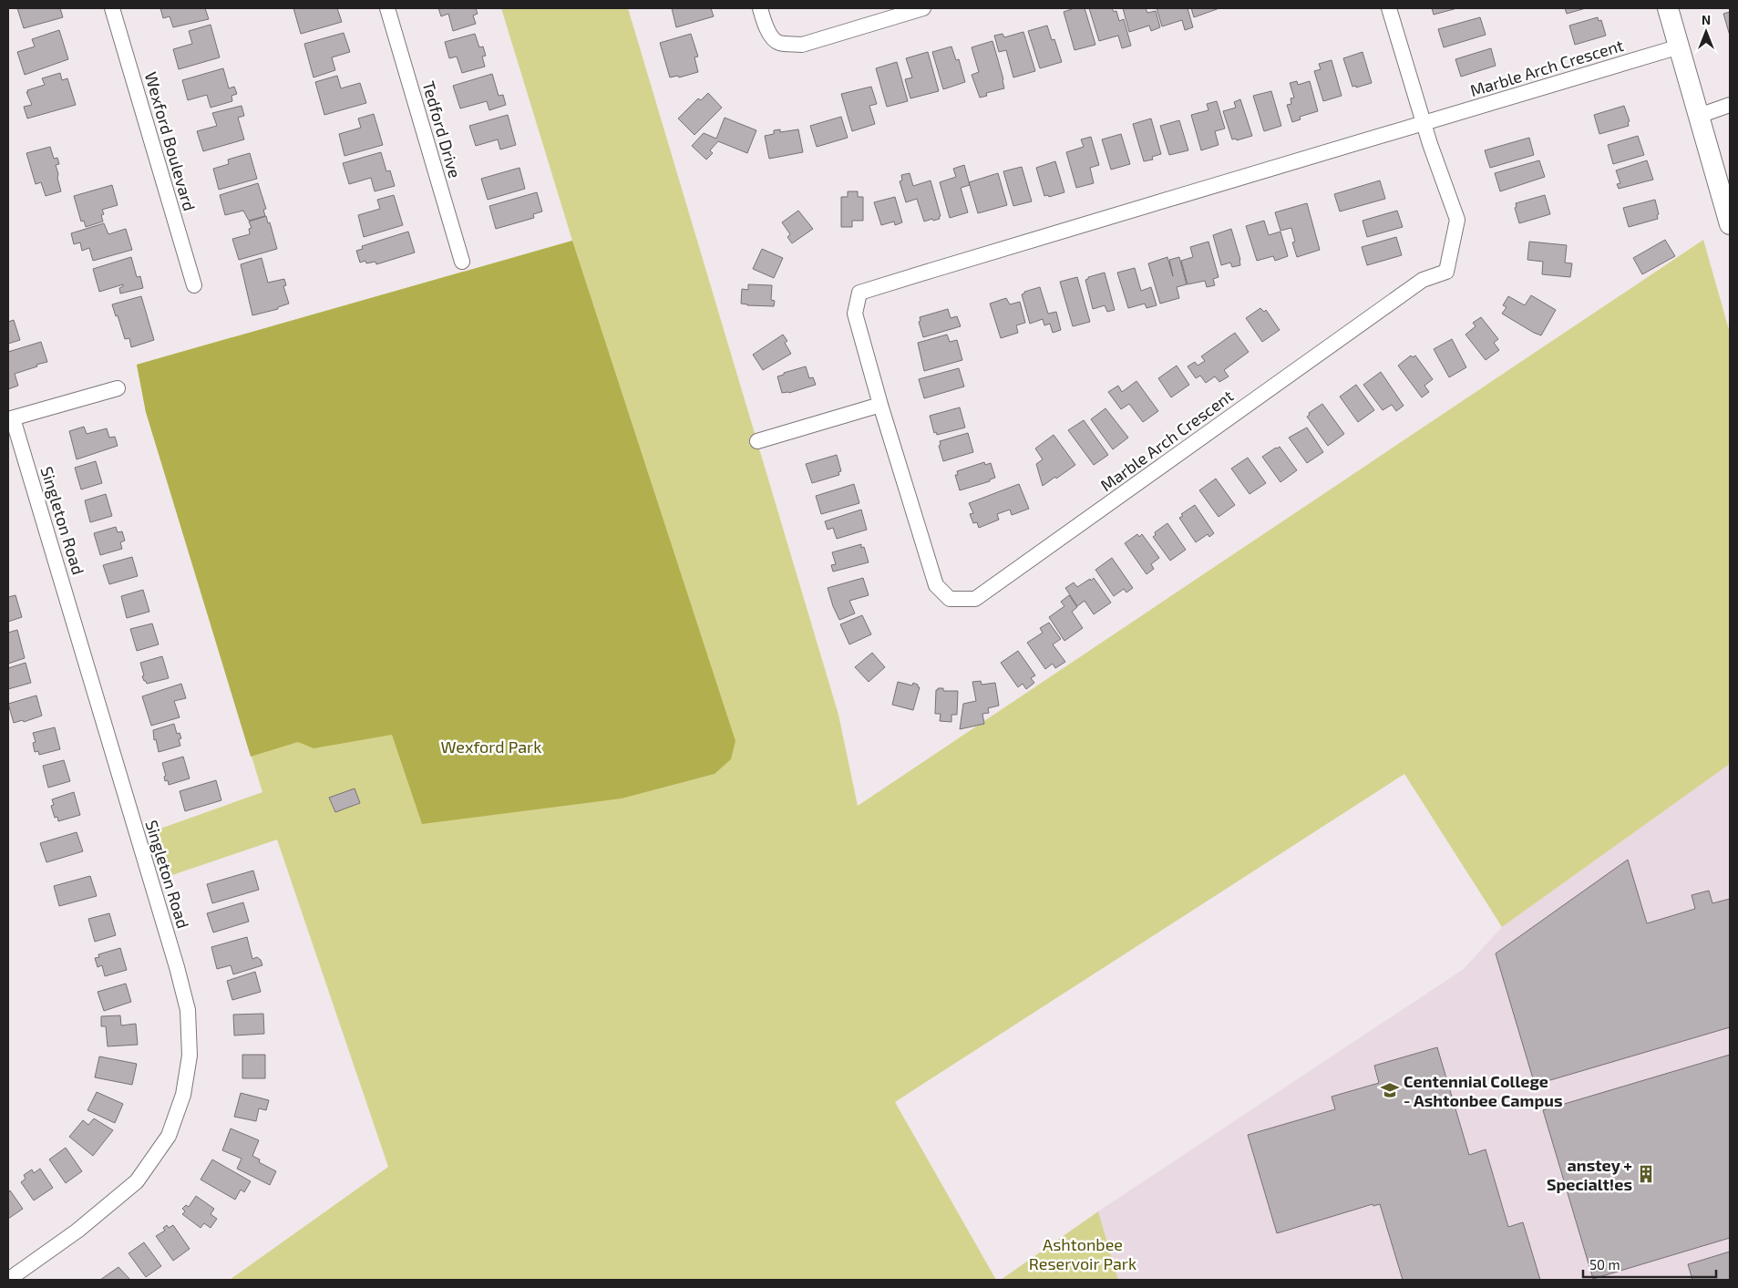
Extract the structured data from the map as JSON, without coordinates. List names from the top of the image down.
{
  "streets": {
    "street": [
      "Marble Arch Crescent",
      "Tedford Drive",
      "Wexford Boulevard",
      "Singleton Road"
    ]
  },
  "parks": ["Wexford Park", "Ashtonbee Reservoir Park"],
  "places": {
    "school or university": ["Centennial College - Ashtonbee Campus"],
    "building": ["anstey + Specialt!es"]
  },
  "scale_bar": "50 m",
  "north": "top"
}
